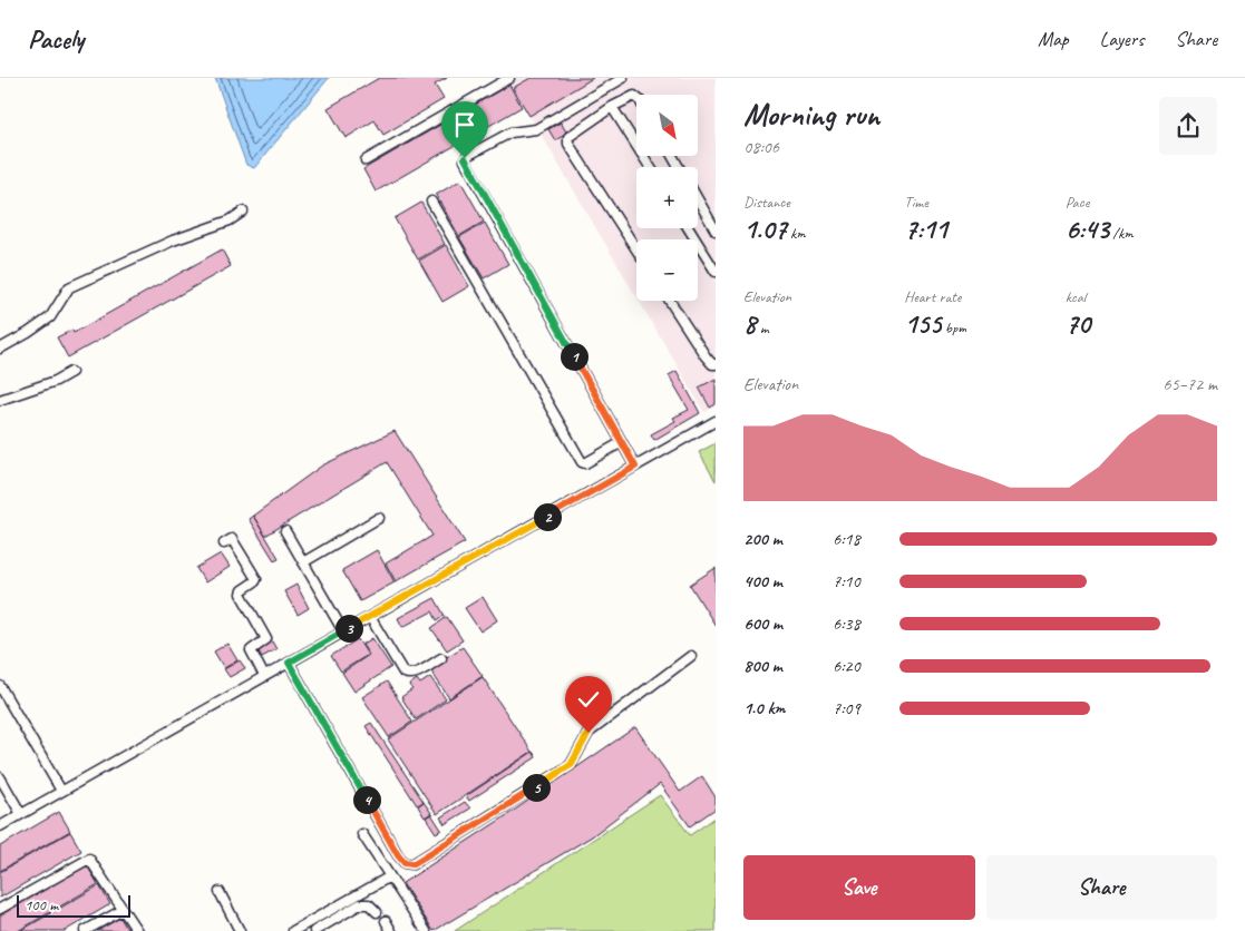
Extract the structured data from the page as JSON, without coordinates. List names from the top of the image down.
{
  "scale_bar": "100 m",
  "north": "bottom right",
  "page": {
    "header": "Pacely",
    "nav": ["Map", "Layers", "Share"],
    "heading": ["Morning run", "08:06"],
    "map_buttons": ["+", "−"],
    "stats": [
      ["Distance", "1.07 km"],
      ["Time", "7:11"],
      ["Pace", "6:43 /km"],
      ["Elevation", "8 m"],
      ["Heart rate", "155 bpm"],
      ["kcal", "70"]
    ],
    "pins": [
      "1",
      "2",
      "3",
      "5",
      "4"
    ],
    "chart": ["Elevation", "65–72 m"],
    "list": [
      {
        "name": "200 m",
        "note": "6:18"
      },
      {
        "name": "400 m",
        "note": "7:10"
      },
      {
        "name": "600 m",
        "note": "6:38"
      },
      {
        "name": "800 m",
        "note": "6:20"
      },
      {
        "name": "1.0 km",
        "note": "7:09"
      }
    ],
    "buttons": ["Save", "Share"],
    "scale": "100 m"
  }
}
